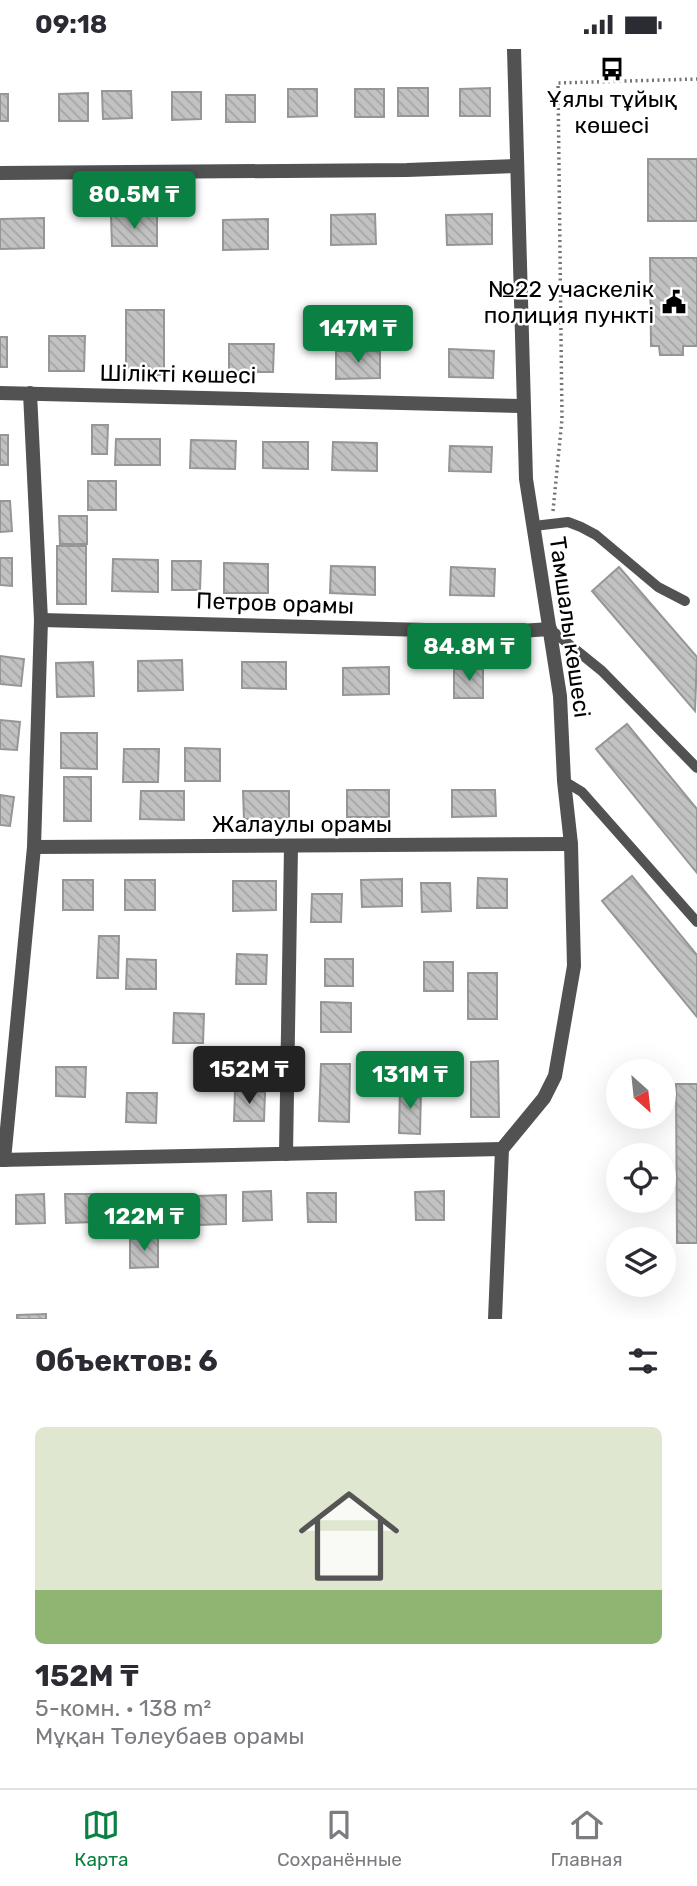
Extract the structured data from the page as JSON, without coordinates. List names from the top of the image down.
{
  "streets": {
    "street": [
      "Шілікті көшесі",
      "Петров орамы",
      "Тамшалы көшесі",
      "Жалаулы орамы"
    ]
  },
  "crossings": [
    ["Шілікті көшесі", "Тамшалы көшесі"],
    ["Петров орамы", "Тамшалы көшесі"],
    ["Тамшалы көшесі", "Жалаулы орамы"]
  ],
  "places": {
    "bus stop": ["Ұялы тұйық көшесі"],
    "public building": ["№22 учаскелік полиция пункті"]
  },
  "north": "bottom right",
  "page": {
    "status": "09:18",
    "price": [
      "80.5M ₸",
      "147M ₸",
      "84.8M ₸",
      "152M ₸",
      "131M ₸",
      "122M ₸"
    ],
    "heading": "Объектов: 6",
    "list": [
      {
        "name": "152M ₸",
        "note": "5-комн. · 138 m² · Мұқан Төлеубаев орамы"
      }
    ],
    "tabs": ["Карта", "Сохранённые", "Главная"]
  }
}
